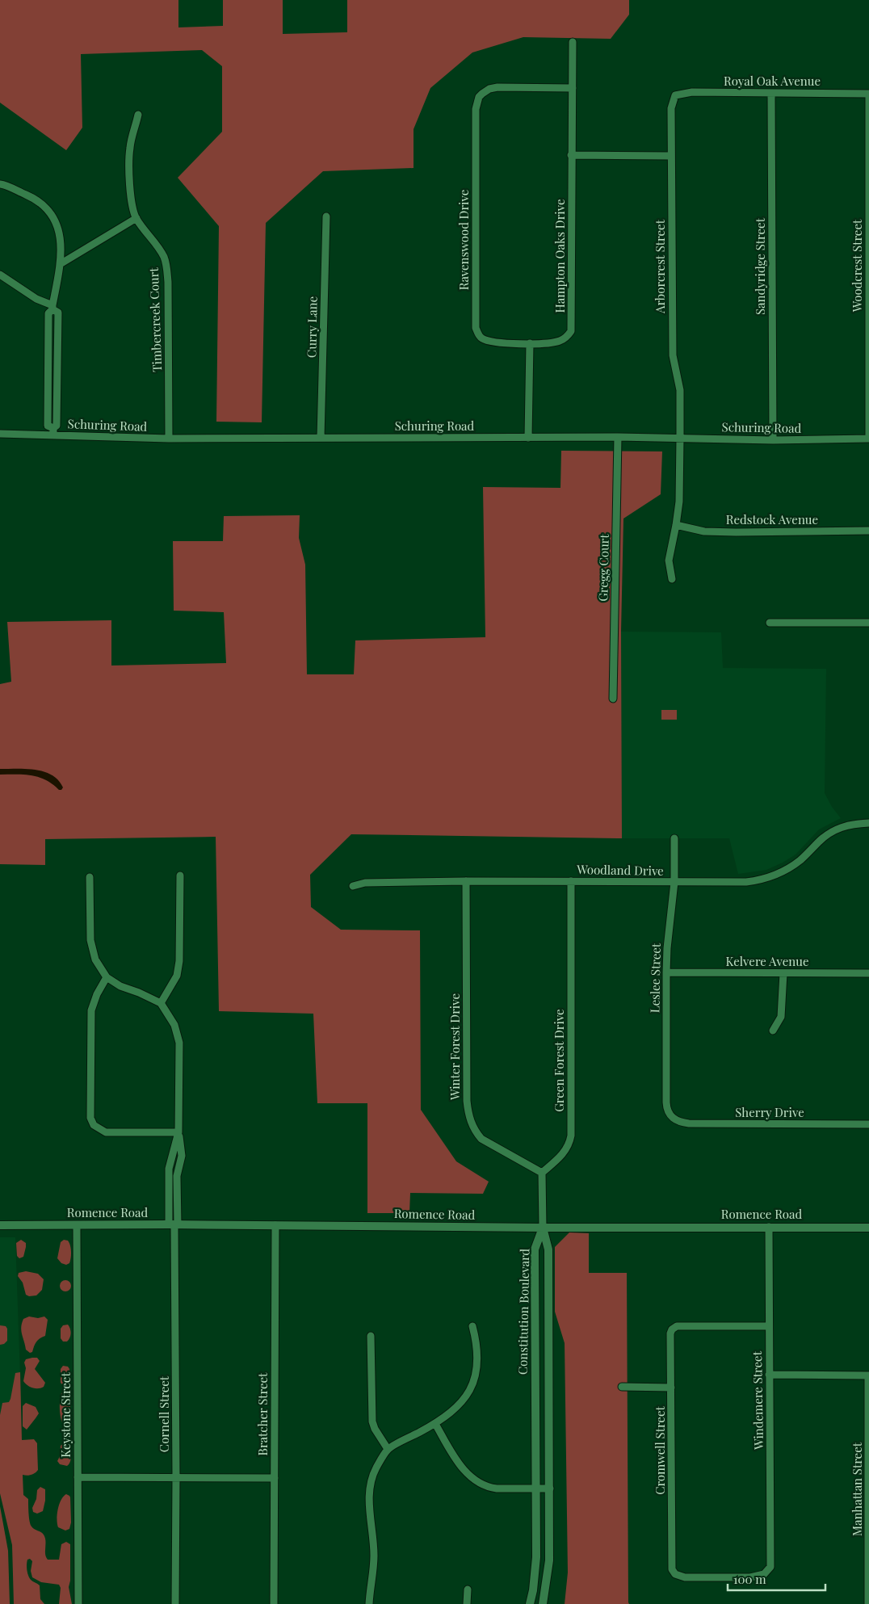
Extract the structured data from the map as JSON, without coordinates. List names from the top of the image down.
{
  "streets": {
    "street": [
      "Royal Oak Avenue",
      "Ravenswood Drive",
      "Hampton Oaks Drive",
      "Woodcrest Street",
      "Arborcrest Street",
      "Sandyridge Street",
      "Timbercreek Court",
      "Curry Lane",
      "Schuring Road",
      "Redstock Avenue",
      "Gregg Court",
      "Woodland Drive",
      "Kelvere Avenue",
      "Leslee Street",
      "Winter Forest Drive",
      "Green Forest Drive",
      "Sherry Drive",
      "Romence Road",
      "Constitution Boulevard",
      "Windemere Street",
      "Cornell Street",
      "Bratcher Street",
      "Keystone Street",
      "Cromwell Street",
      "Manhattan Street"
    ]
  },
  "crossings": [
    ["Royal Oak Avenue", "Woodcrest Street"],
    ["Royal Oak Avenue", "Arborcrest Street"],
    ["Royal Oak Avenue", "Sandyridge Street"],
    ["Ravenswood Drive", "Hampton Oaks Drive"],
    ["Woodcrest Street", "Schuring Road"],
    ["Arborcrest Street", "Schuring Road"],
    ["Arborcrest Street", "Redstock Avenue"],
    ["Sandyridge Street", "Schuring Road"],
    ["Timbercreek Court", "Schuring Road"],
    ["Curry Lane", "Schuring Road"],
    ["Schuring Road", "Gregg Court"],
    ["Woodland Drive", "Leslee Street"],
    ["Woodland Drive", "Winter Forest Drive"],
    ["Woodland Drive", "Green Forest Drive"],
    ["Kelvere Avenue", "Leslee Street"],
    ["Leslee Street", "Sherry Drive"],
    ["Winter Forest Drive", "Green Forest Drive"],
    ["Romence Road", "Constitution Boulevard"],
    ["Romence Road", "Windemere Street"],
    ["Romence Road", "Cornell Street"],
    ["Romence Road", "Bratcher Street"],
    ["Romence Road", "Keystone Street"],
    ["Windemere Street", "Cromwell Street"]
  ],
  "scale_bar": "100 m"
}
